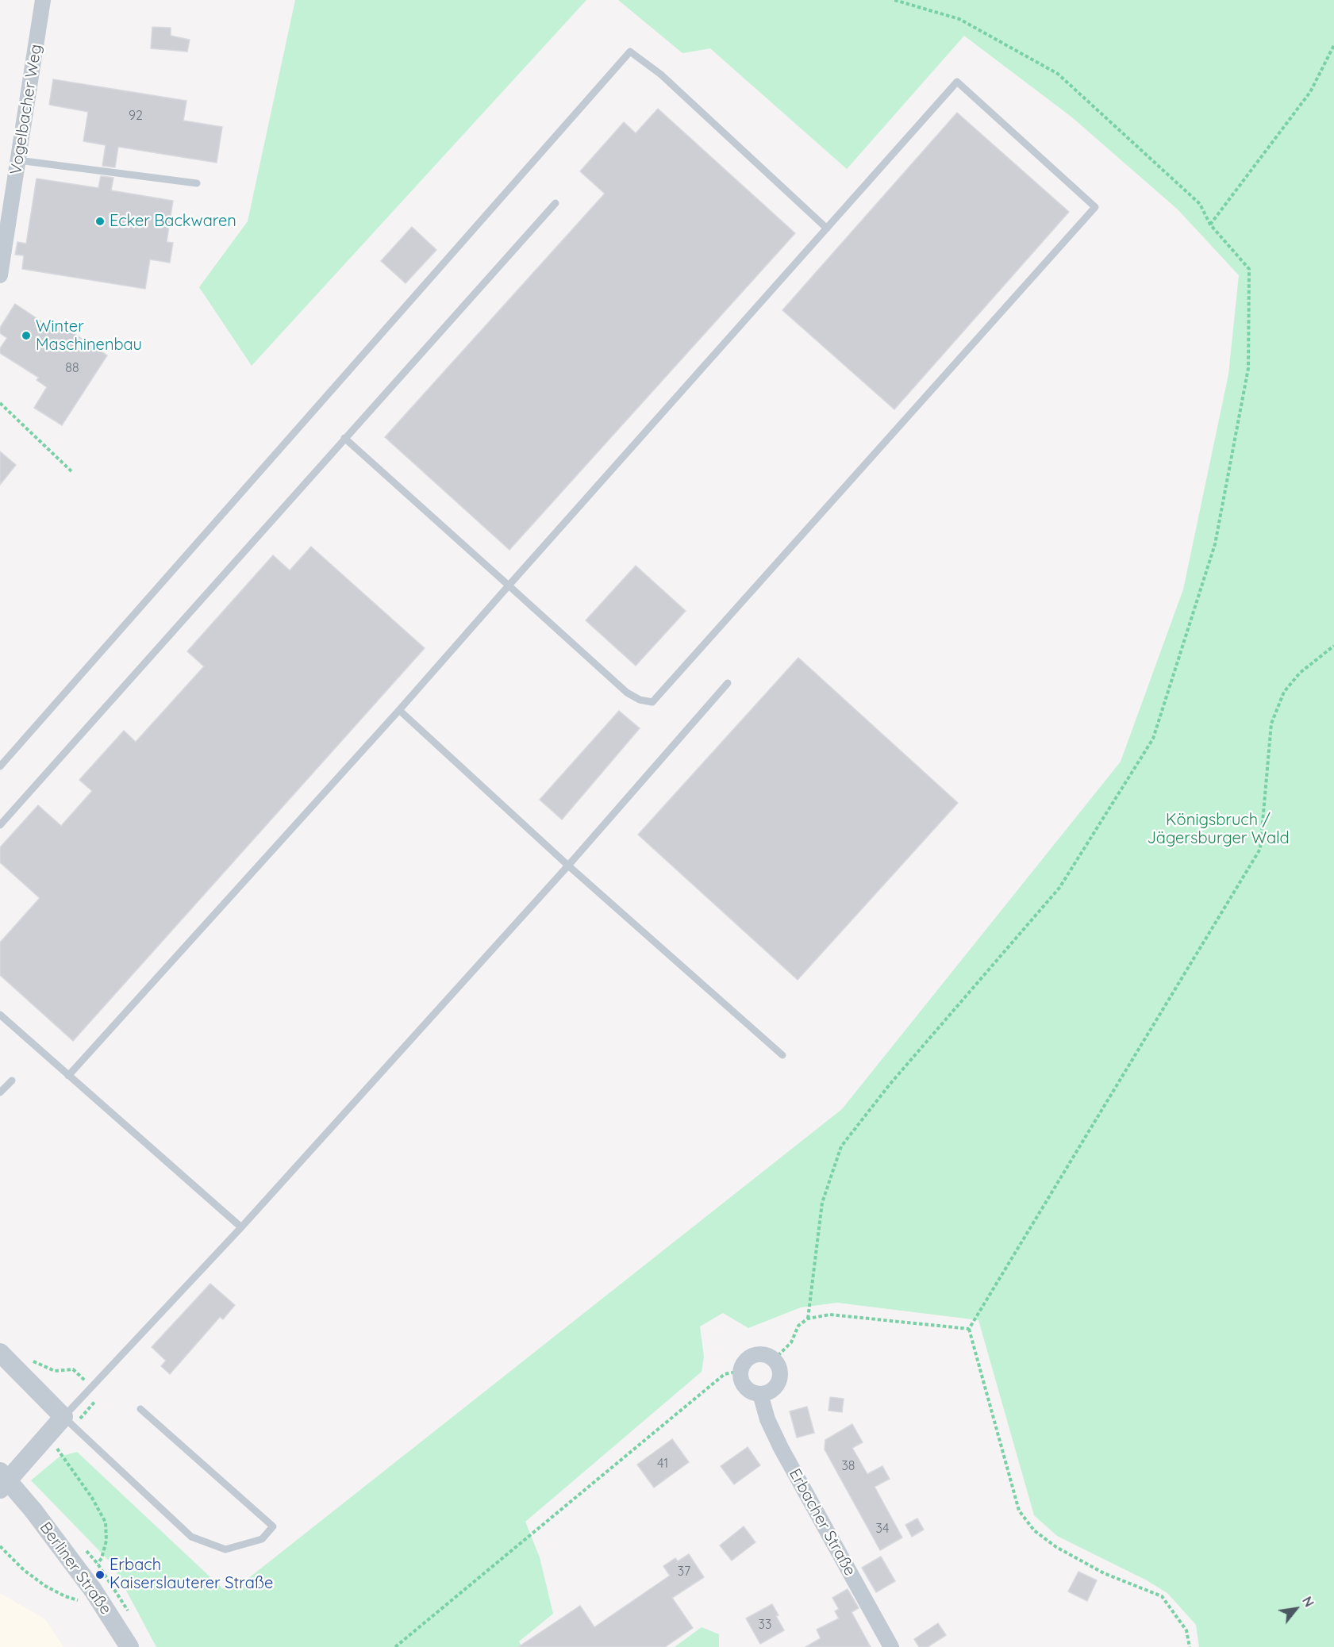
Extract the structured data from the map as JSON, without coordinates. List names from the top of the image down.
{
  "streets": {
    "street": ["Vogelbacher Weg", "Erbacher Straße", "Berliner Straße"]
  },
  "parks": ["Königsbruch / Jägersburger Wald"],
  "places": ["Ecker Backwaren", "Winter Maschinenbau", "Erbach Kaiserslauterer Straße"],
  "house_numbers": [
    "92",
    "88",
    "41",
    "38",
    "34",
    "37",
    "33"
  ],
  "north": "top right"
}
